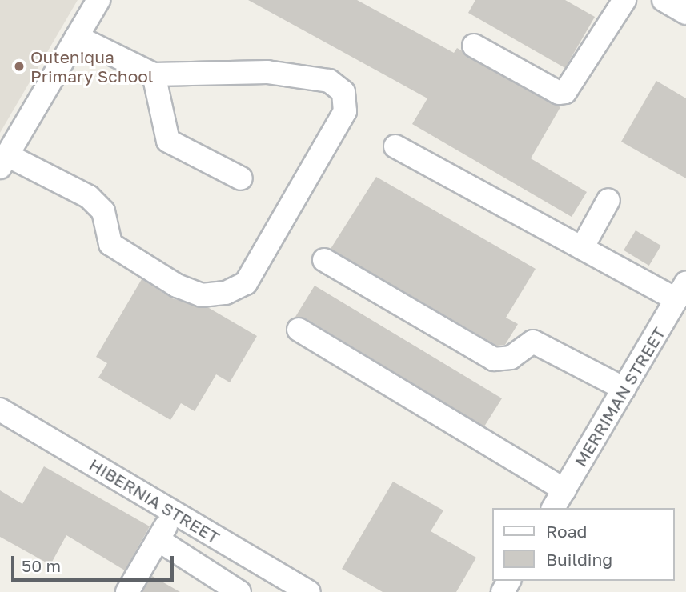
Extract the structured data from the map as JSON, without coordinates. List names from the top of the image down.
{
  "streets": {
    "street": ["MERRIMAN STREET", "HIBERNIA STREET"]
  },
  "places": ["Outeniqua Primary School"],
  "legend": ["Road", "Building"],
  "scale_bar": "50 m"
}
